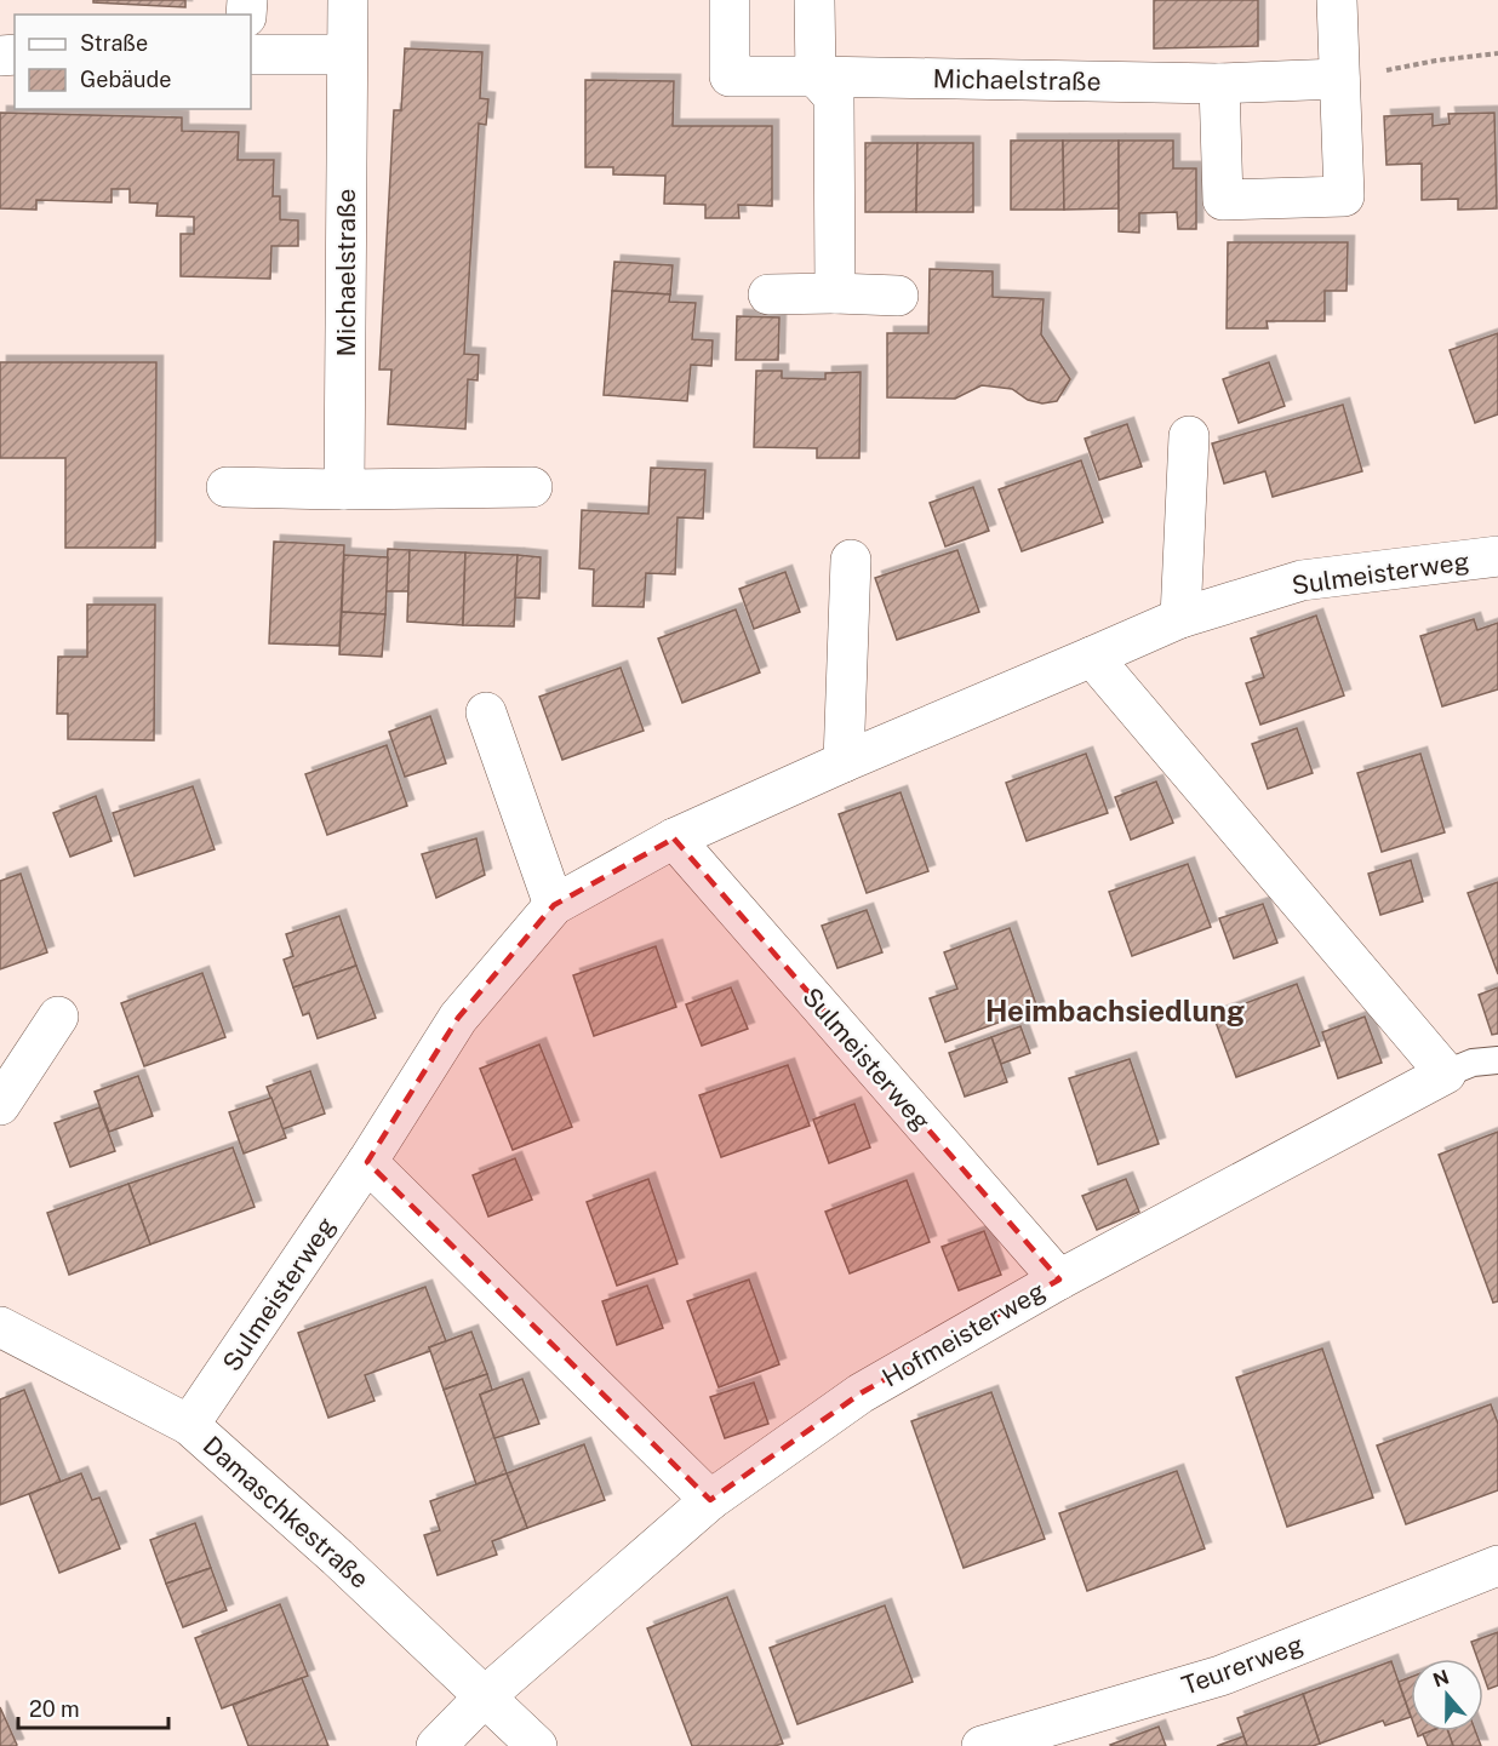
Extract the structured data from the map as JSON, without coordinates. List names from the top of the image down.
{
  "streets": {
    "street": [
      "Michaelstraße",
      "Sulmeisterweg",
      "Hofmeisterweg",
      "Damaschkestraße",
      "Teurerweg"
    ]
  },
  "crossings": [
    ["Sulmeisterweg", "Hofmeisterweg"],
    ["Sulmeisterweg", "Damaschkestraße"],
    ["Hofmeisterweg", "Damaschkestraße"]
  ],
  "districts": ["Heimbachsiedlung"],
  "legend": ["Straße", "Gebäude"],
  "scale_bar": "20 m",
  "north": "top"
}
